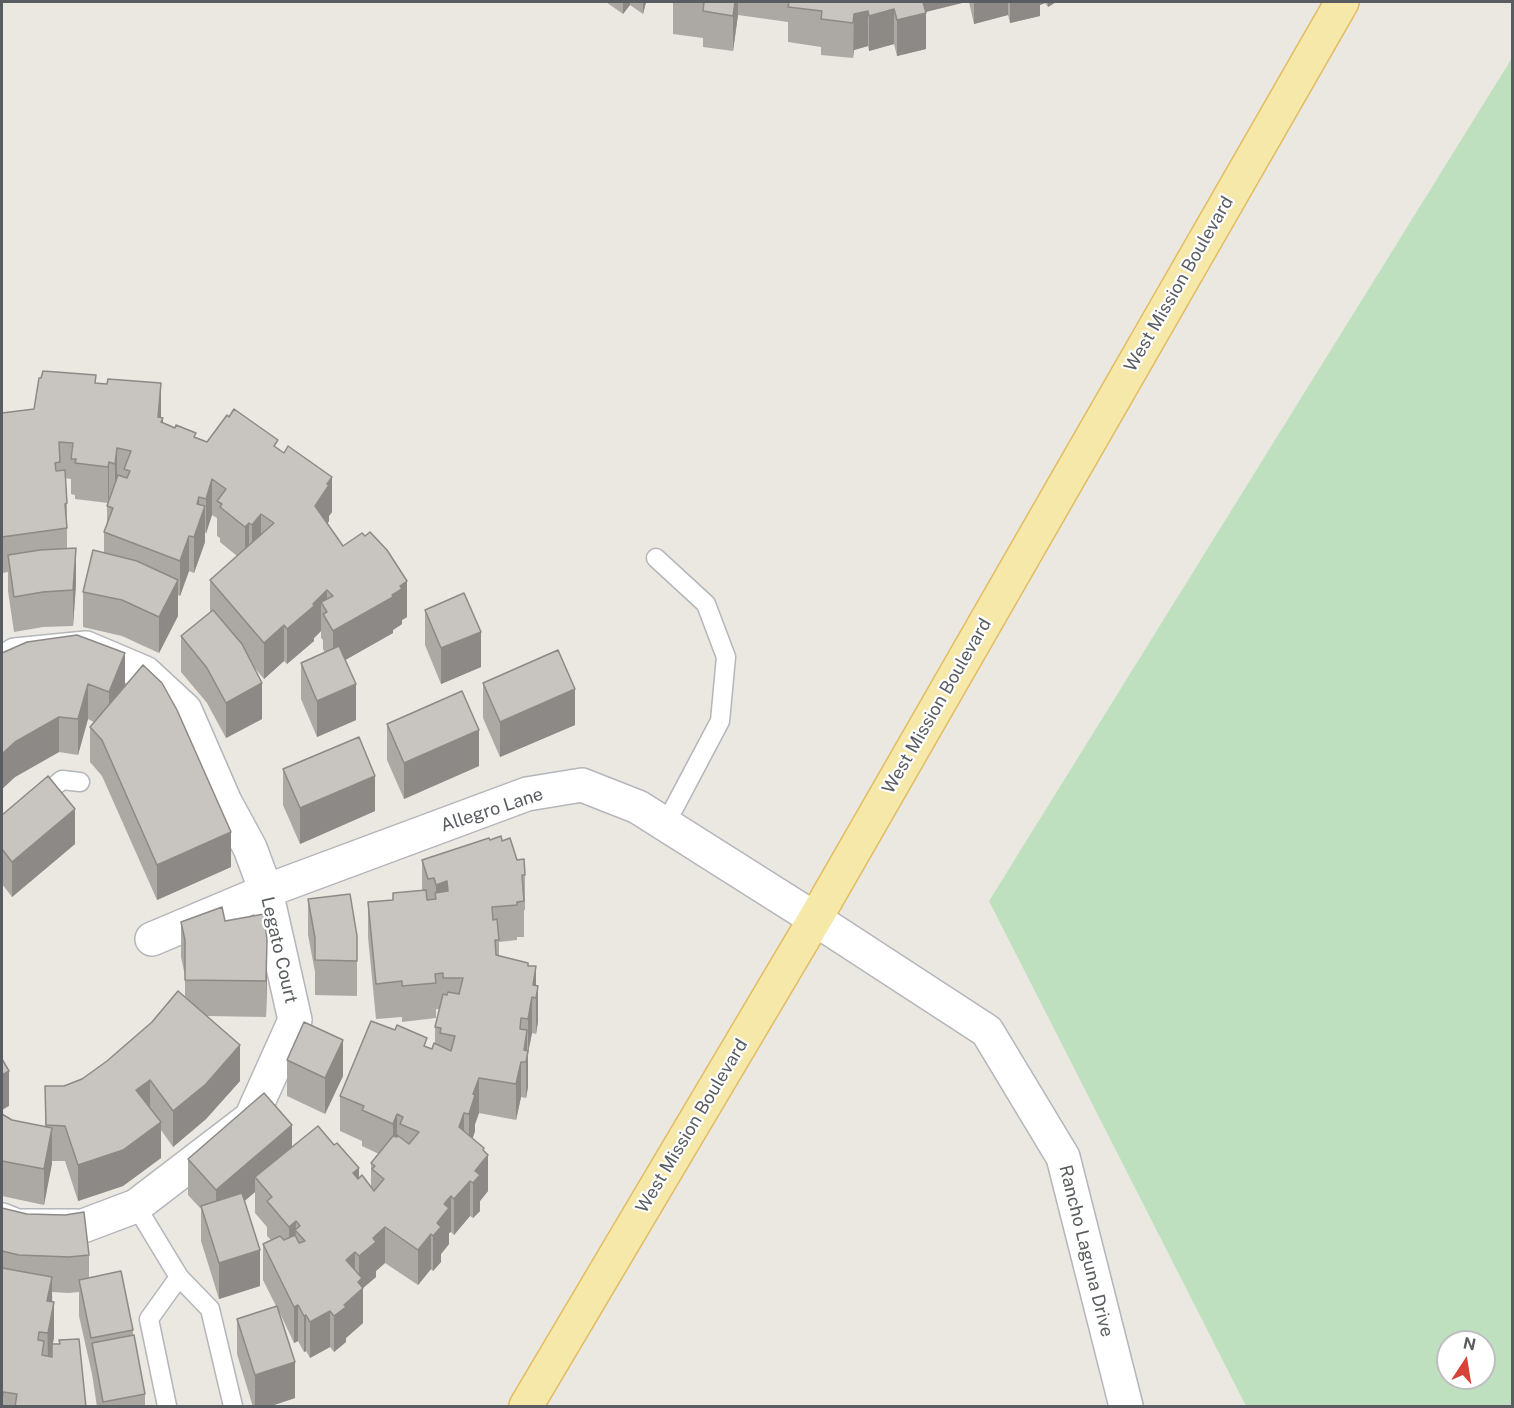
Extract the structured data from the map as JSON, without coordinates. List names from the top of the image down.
{
  "streets": {
    "main road": ["West Mission Boulevard"],
    "street": ["Allegro Lane", "Legato Court", "Rancho Laguna Drive"]
  },
  "crossings": [
    ["West Mission Boulevard", "Allegro Lane"],
    ["West Mission Boulevard", "Rancho Laguna Drive"],
    ["Allegro Lane", "Legato Court"],
    ["Allegro Lane", "Rancho Laguna Drive"]
  ],
  "north": "top"
}
